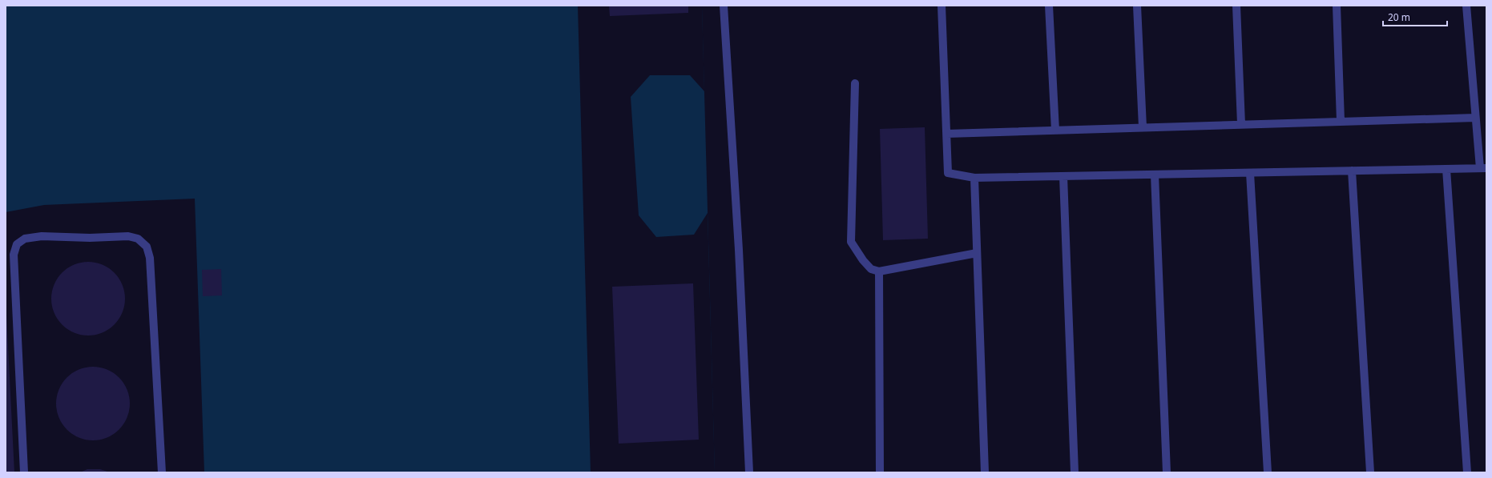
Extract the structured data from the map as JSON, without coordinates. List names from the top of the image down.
{
  "scale_bar": "20 m"
}
